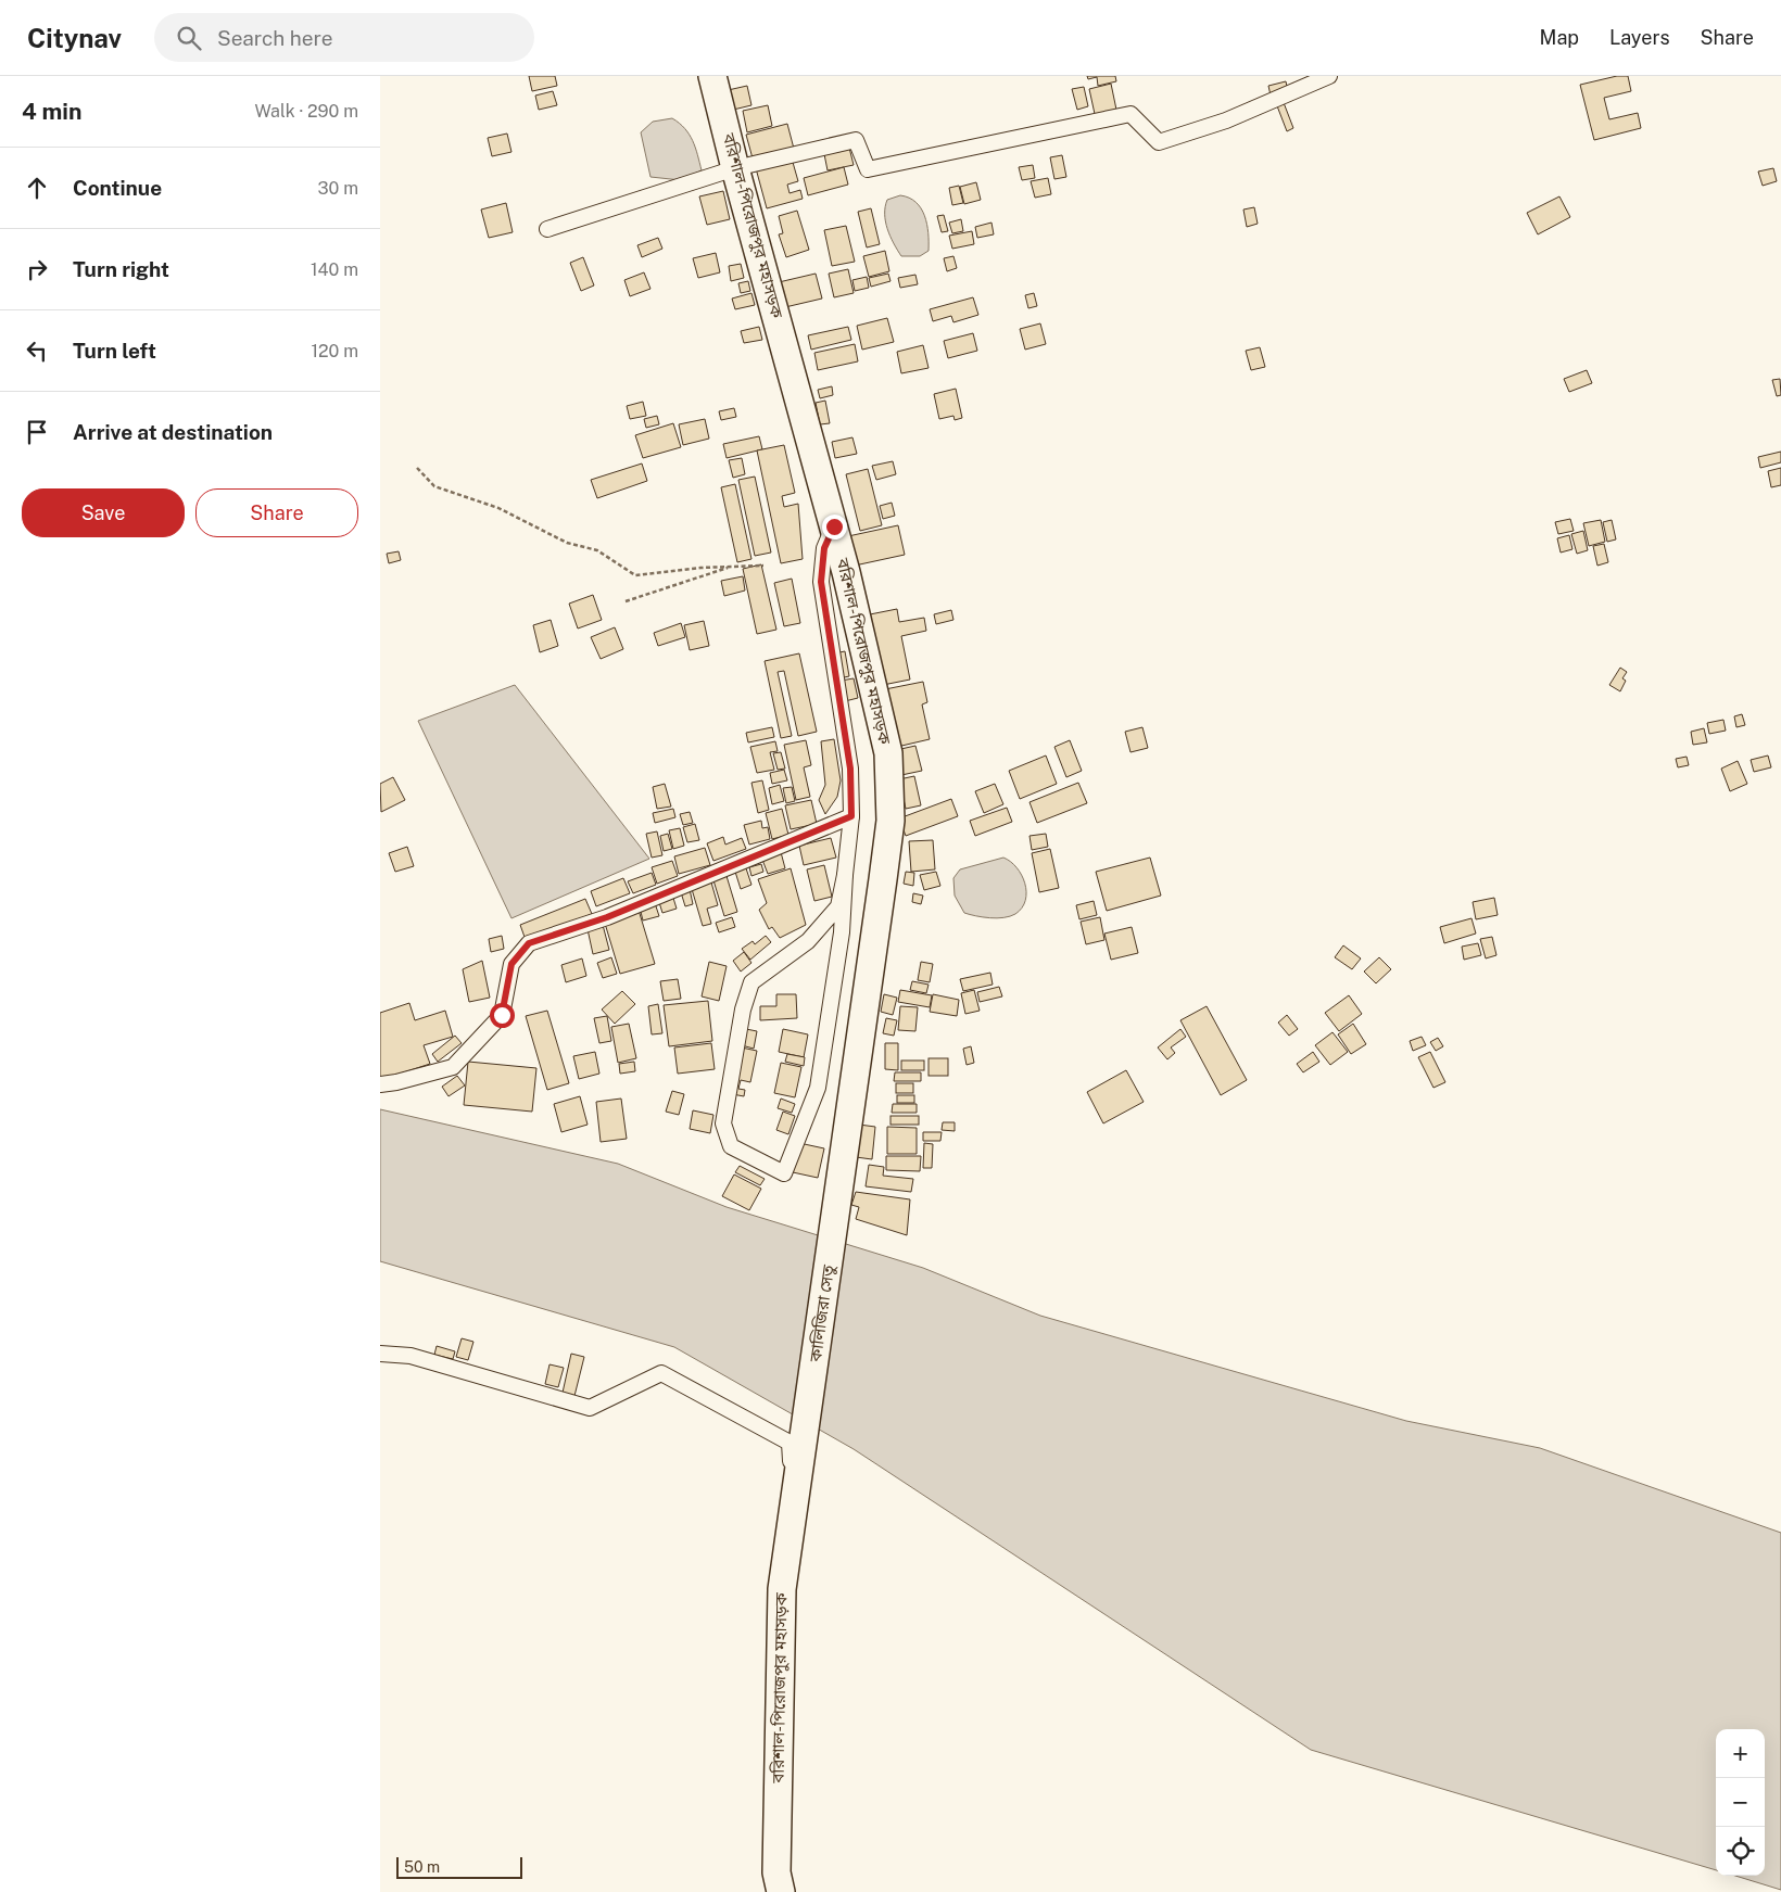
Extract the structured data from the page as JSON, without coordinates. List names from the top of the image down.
{
  "streets": {
    "highway": ["বরিশাল-পিরোজপুর মহাসড়ক", "কালিজিরা সেতু"]
  },
  "crossings": [
    ["বরিশাল-পিরোজপুর মহাসড়ক", "কালিজিরা সেতু"]
  ],
  "scale_bar": "50 m",
  "page": {
    "header": "Citynav",
    "search": "Search here",
    "nav": ["Map", "Layers", "Share"],
    "heading": ["4 min", "Walk · 290 m"],
    "list": [
      ["Continue", "30 m"],
      ["Turn right", "140 m"],
      ["Turn left", "120 m"],
      "Arrive at destination"
    ],
    "buttons": ["Save", "Share"],
    "map_buttons": ["+", "−"],
    "scale": "50 m"
  }
}
